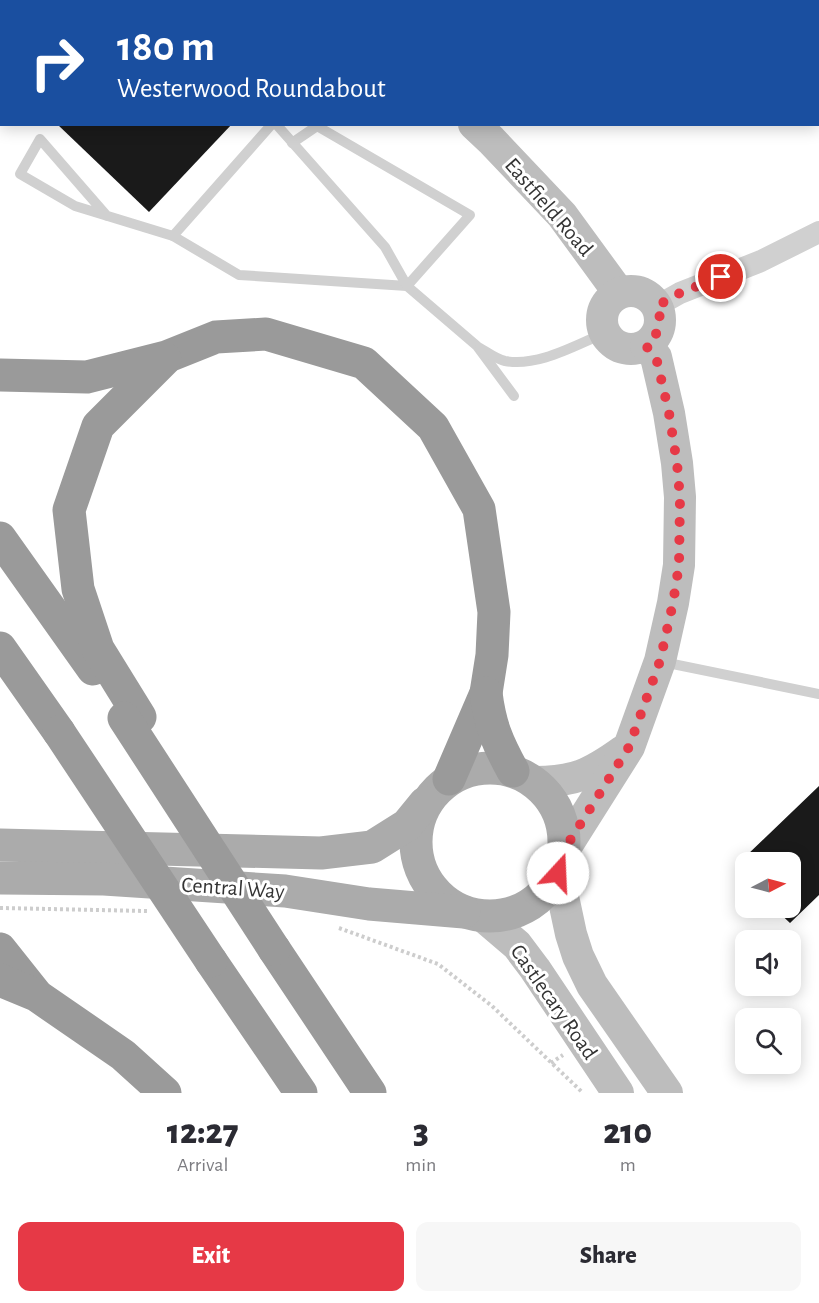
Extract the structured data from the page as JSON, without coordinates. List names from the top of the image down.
{
  "streets": {
    "main road": ["Central Way"],
    "street": ["Eastfield Road", "Castlecary Road"]
  },
  "crossings": [
    ["Central Way", "Castlecary Road"]
  ],
  "north": "right",
  "page": {
    "turn": ["180 m", "Westerwood Roundabout"],
    "eta": [
      "12:27",
      "Arrival",
      "3",
      "min",
      "210",
      "m"
    ],
    "buttons": ["Exit", "Share"]
  }
}
